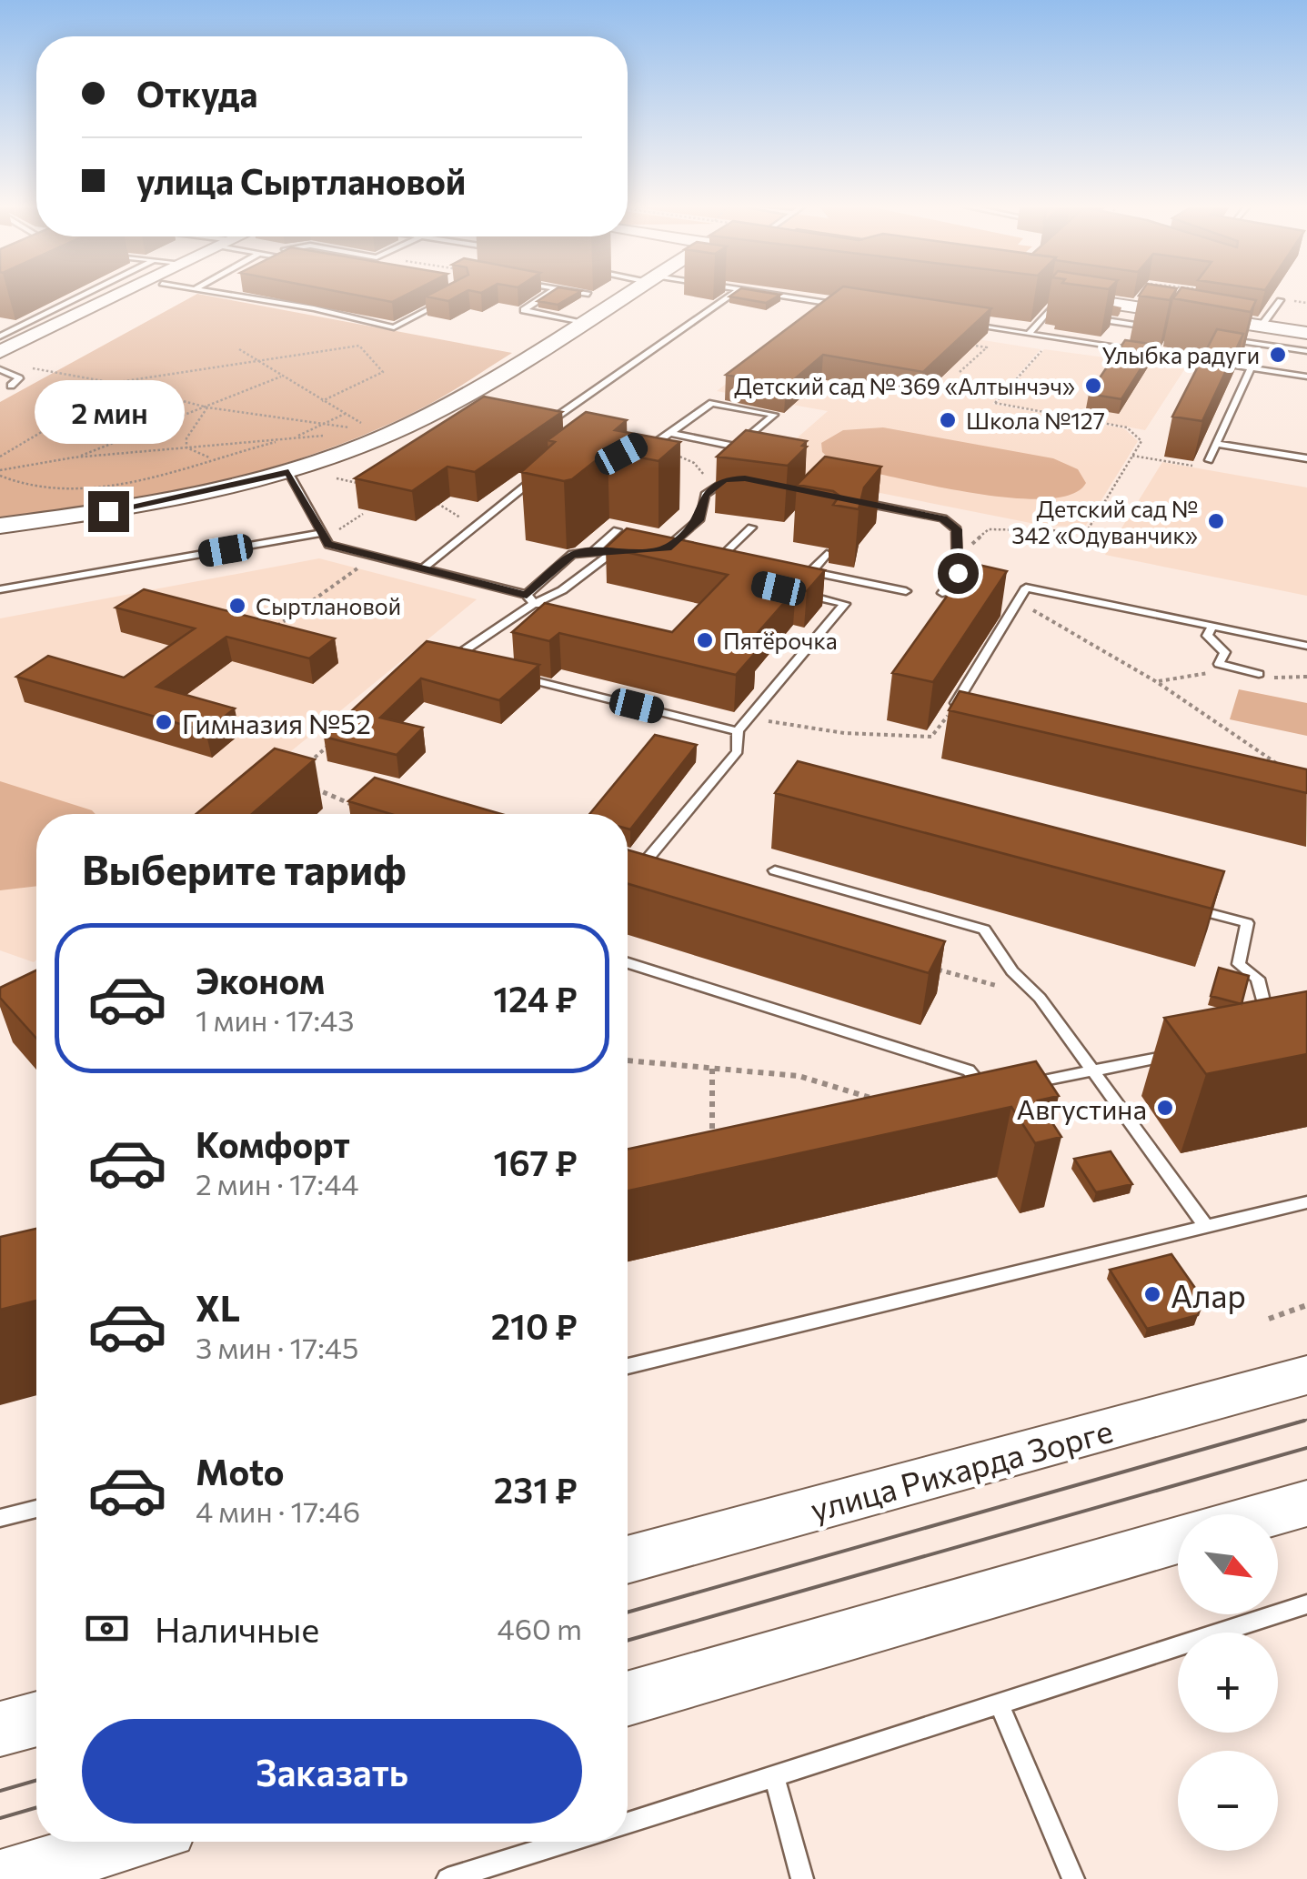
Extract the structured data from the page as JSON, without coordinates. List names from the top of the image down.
{
  "streets": {
    "street": ["улица Рихарда Зорге"]
  },
  "places": [
    "Улыбка радуги",
    "Детский сад № 369 «Алтынчэч»",
    "Школа №127",
    "Детский сад № 342 «Одуванчик»",
    "Сыртлановой",
    "Пятёрочка",
    "Гимназия №52",
    "Августина",
    "Алар"
  ],
  "north": "bottom right",
  "page": {
    "banner": ["Откуда", "улица Сыртлановой"],
    "bubble": "2 мин",
    "heading": "Выберите тариф",
    "list": [
      {
        "name": "Эконом",
        "note": "1 мин · 17:43",
        "value": "124 ₽"
      },
      {
        "name": "Комфорт",
        "note": "2 мин · 17:44",
        "value": "167 ₽"
      },
      {
        "name": "XL",
        "note": "3 мин · 17:45",
        "value": "210 ₽"
      },
      {
        "name": "Moto",
        "note": "4 мин · 17:46",
        "value": "231 ₽"
      }
    ],
    "map_buttons": ["+", "−"],
    "pay": ["Наличные", "460 m"],
    "buttons": "Заказать"
  }
}
